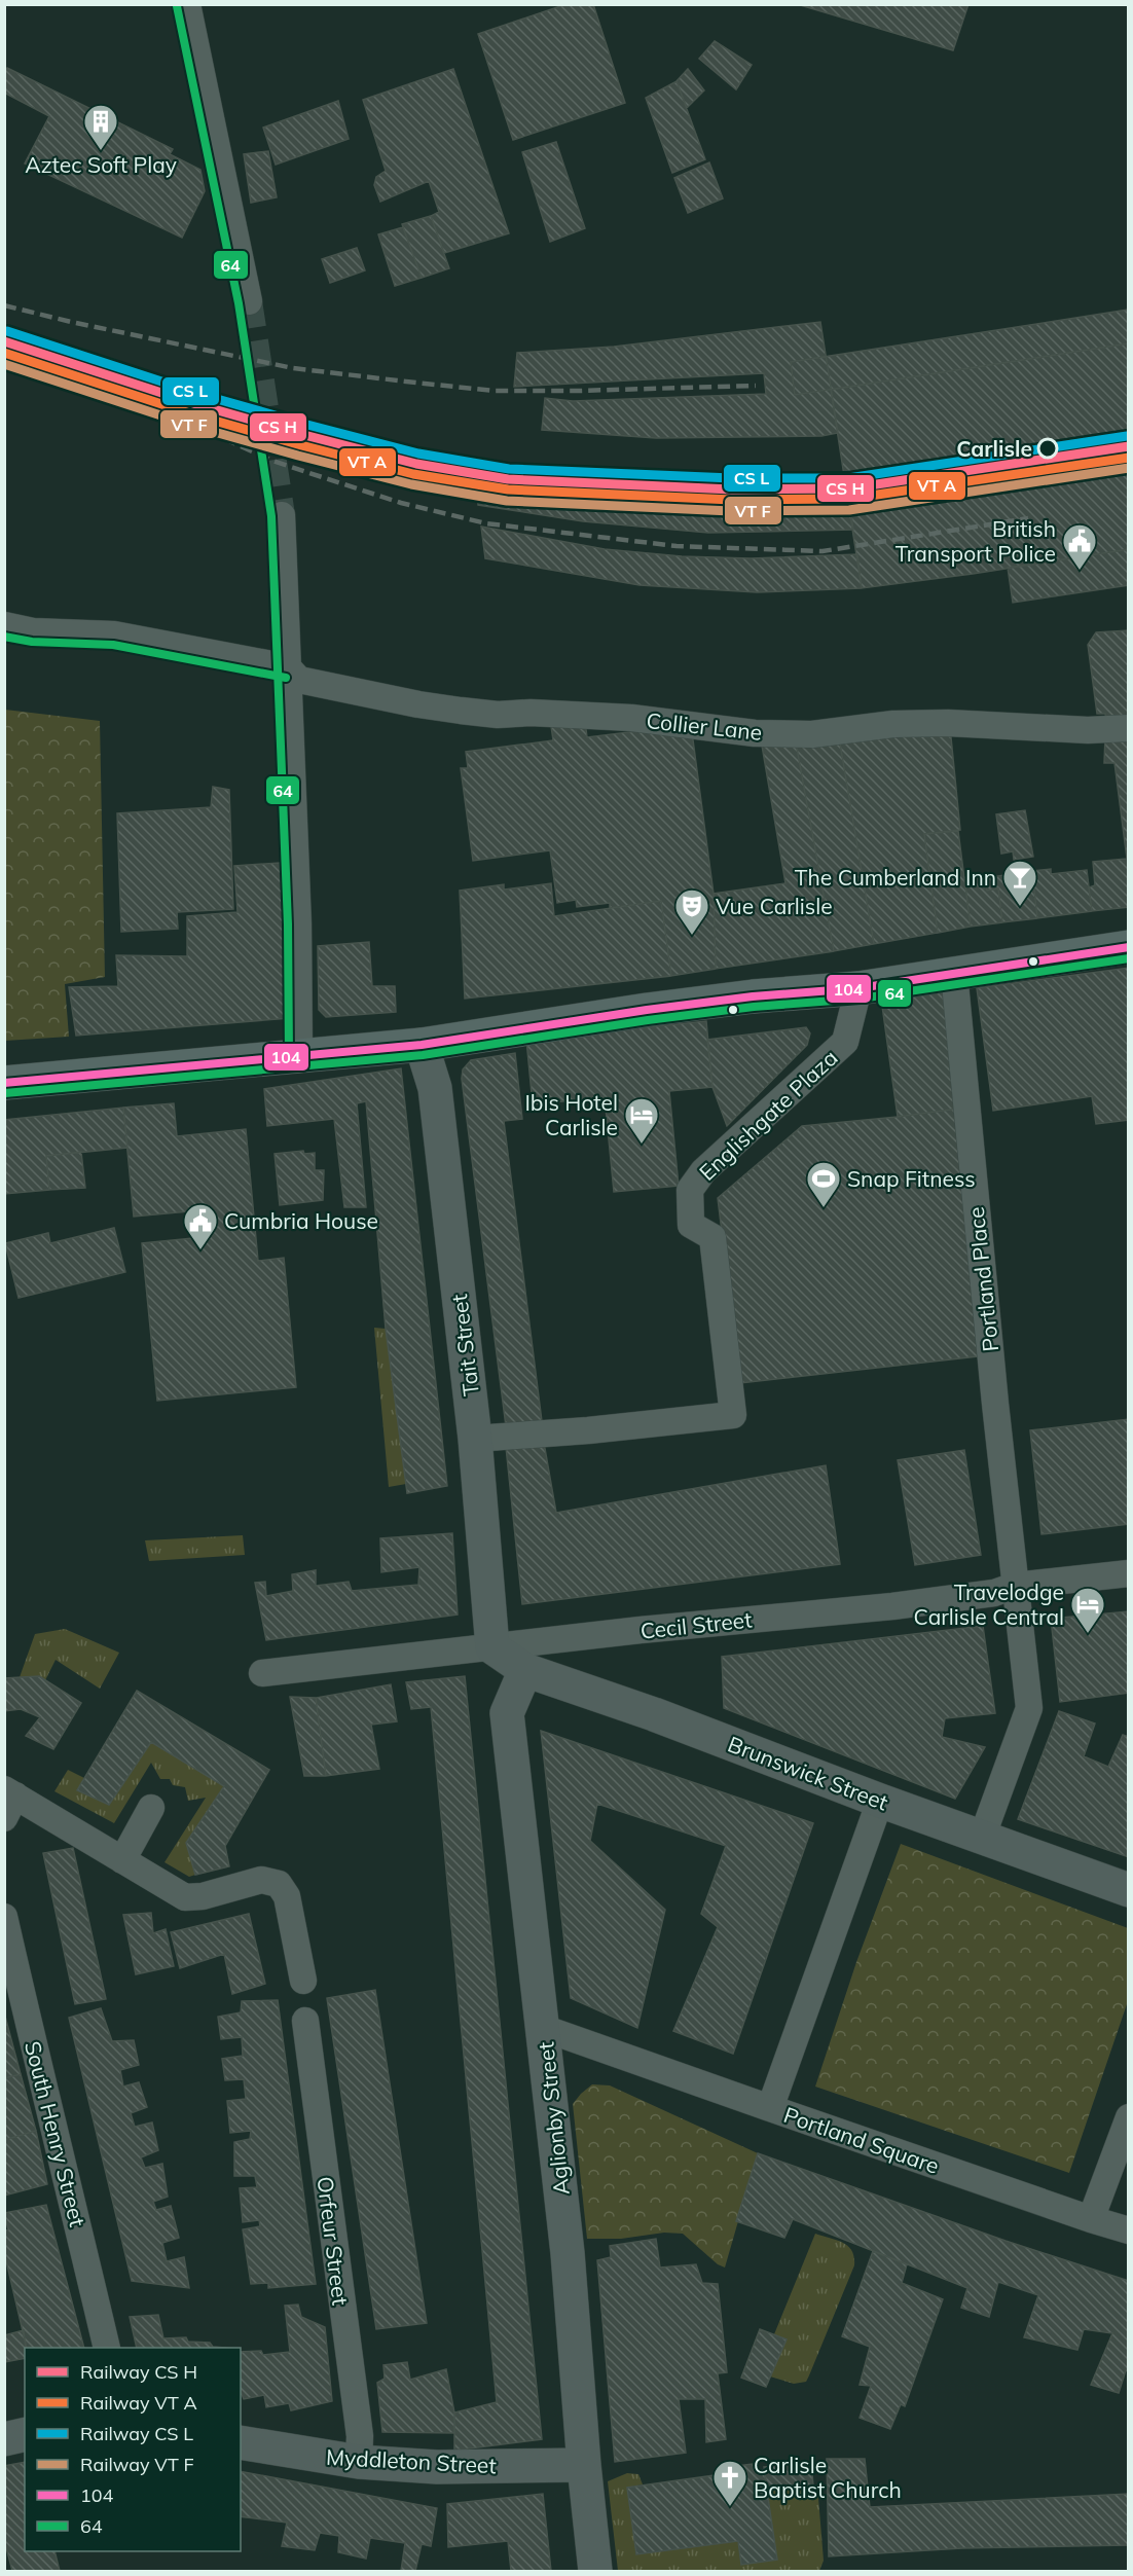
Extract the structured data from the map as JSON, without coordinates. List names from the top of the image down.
{
  "streets": {
    "street": [
      "Collier Lane",
      "Englishgate Plaza",
      "Portland Place",
      "Tait Street",
      "Cecil Street",
      "Brunswick Street",
      "Aglionby Street",
      "South Henry Street",
      "Portland Square",
      "Orfeur Street",
      "Myddleton Street"
    ]
  },
  "crossings": [
    ["Englishgate Plaza", "Tait Street"],
    ["Portland Place", "Cecil Street"],
    ["Portland Place", "Brunswick Street"],
    ["Tait Street", "Cecil Street"],
    ["Tait Street", "Brunswick Street"],
    ["Cecil Street", "Brunswick Street"],
    ["Brunswick Street", "Aglionby Street"],
    ["Brunswick Street", "Portland Square"],
    ["Aglionby Street", "Myddleton Street"],
    ["Orfeur Street", "Myddleton Street"]
  ],
  "places": {
    "building": ["Aztec Soft Play"],
    "other": ["Carlisle"],
    "public building": ["British Transport Police", "Cumbria House"],
    "bar": ["The Cumberland Inn"],
    "theatre": ["Vue Carlisle"],
    "hotel": ["Ibis Hotel Carlisle", "Travelodge Carlisle Central"],
    "sports": ["Snap Fitness"],
    "church": ["Carlisle Baptist Church"]
  },
  "lines": ["transit line 64", "transit line 104"],
  "legend": [
    "Railway CS H",
    "Railway VT A",
    "Railway CS L",
    "Railway VT F",
    "104",
    "64"
  ]
}
